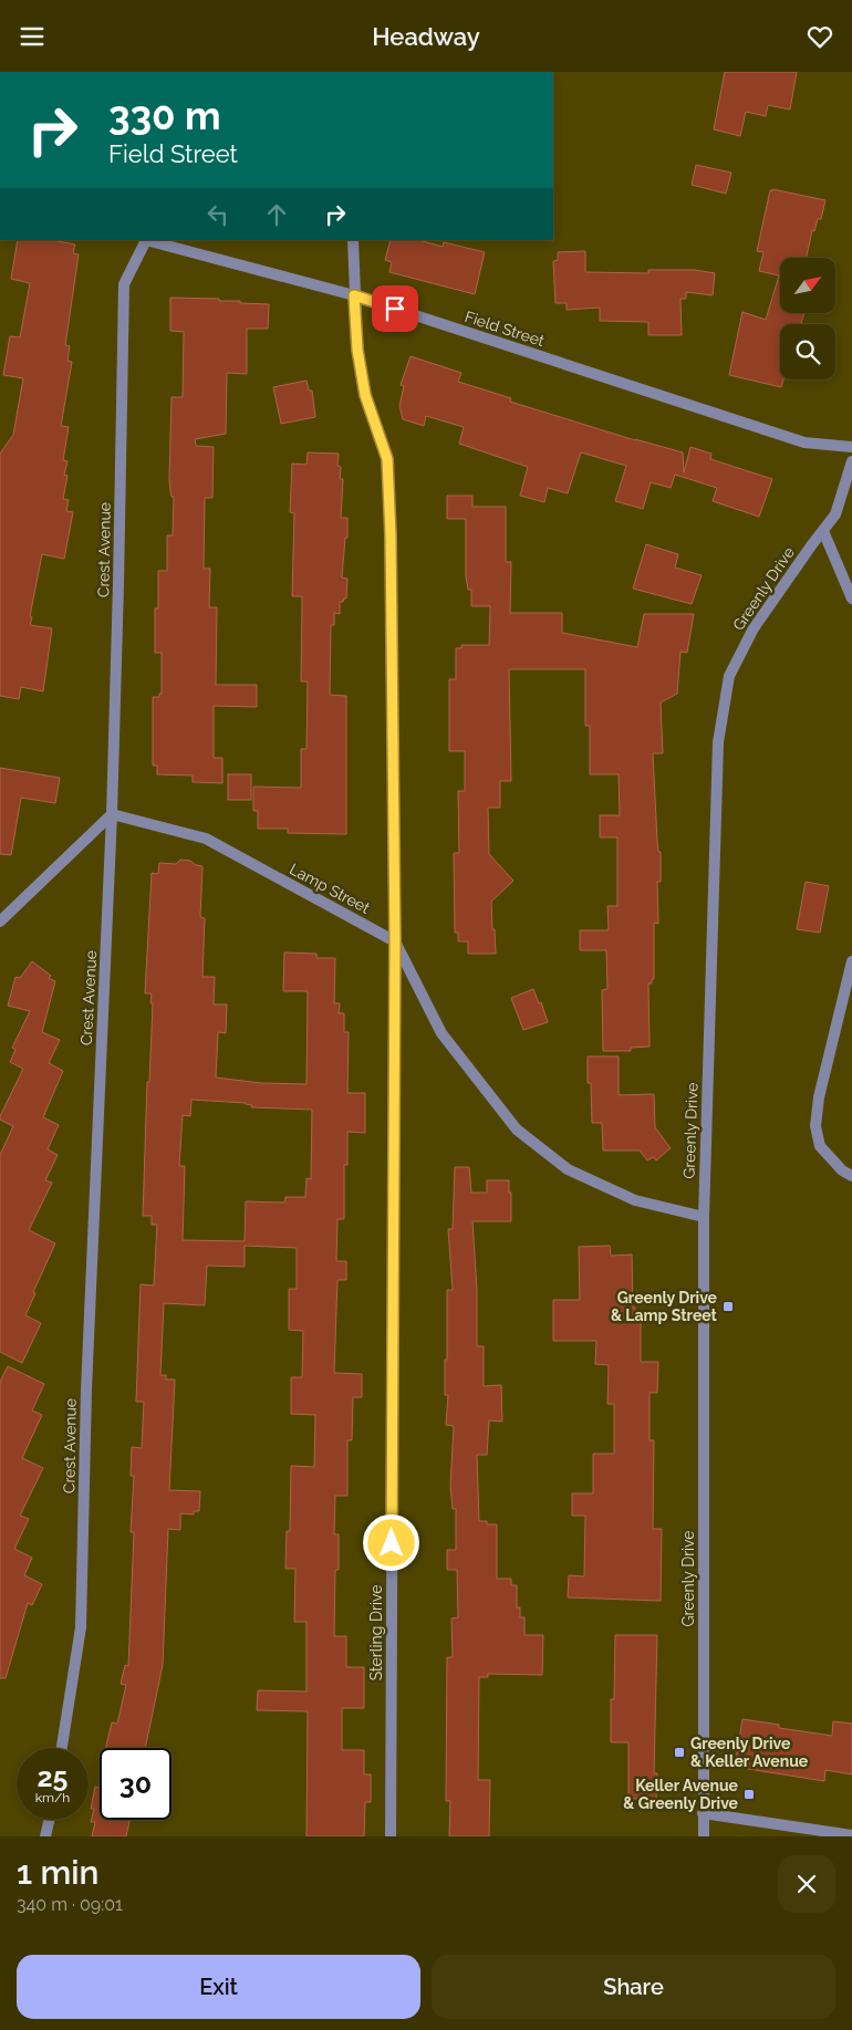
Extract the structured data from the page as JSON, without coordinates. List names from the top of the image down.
{
  "streets": {
    "street": [
      "Field Street",
      "Crest Avenue",
      "Greenly Drive",
      "Lamp Street",
      "Sterling Drive"
    ]
  },
  "crossings": [
    ["Field Street", "Crest Avenue"],
    ["Field Street", "Sterling Drive"],
    ["Crest Avenue", "Lamp Street"],
    ["Lamp Street", "Sterling Drive"]
  ],
  "places": {
    "transit": ["Greenly Drive & Lamp Street", "Greenly Drive & Keller Avenue", "Keller Avenue & Greenly Drive"]
  },
  "north": "top right",
  "page": {
    "header": "Headway",
    "turn": ["330 m", "Field Street"],
    "speed": "25 km/h",
    "limit": "30",
    "heading": ["1 min", "340 m · 09:01"],
    "buttons": ["Exit", "Share"]
  }
}
